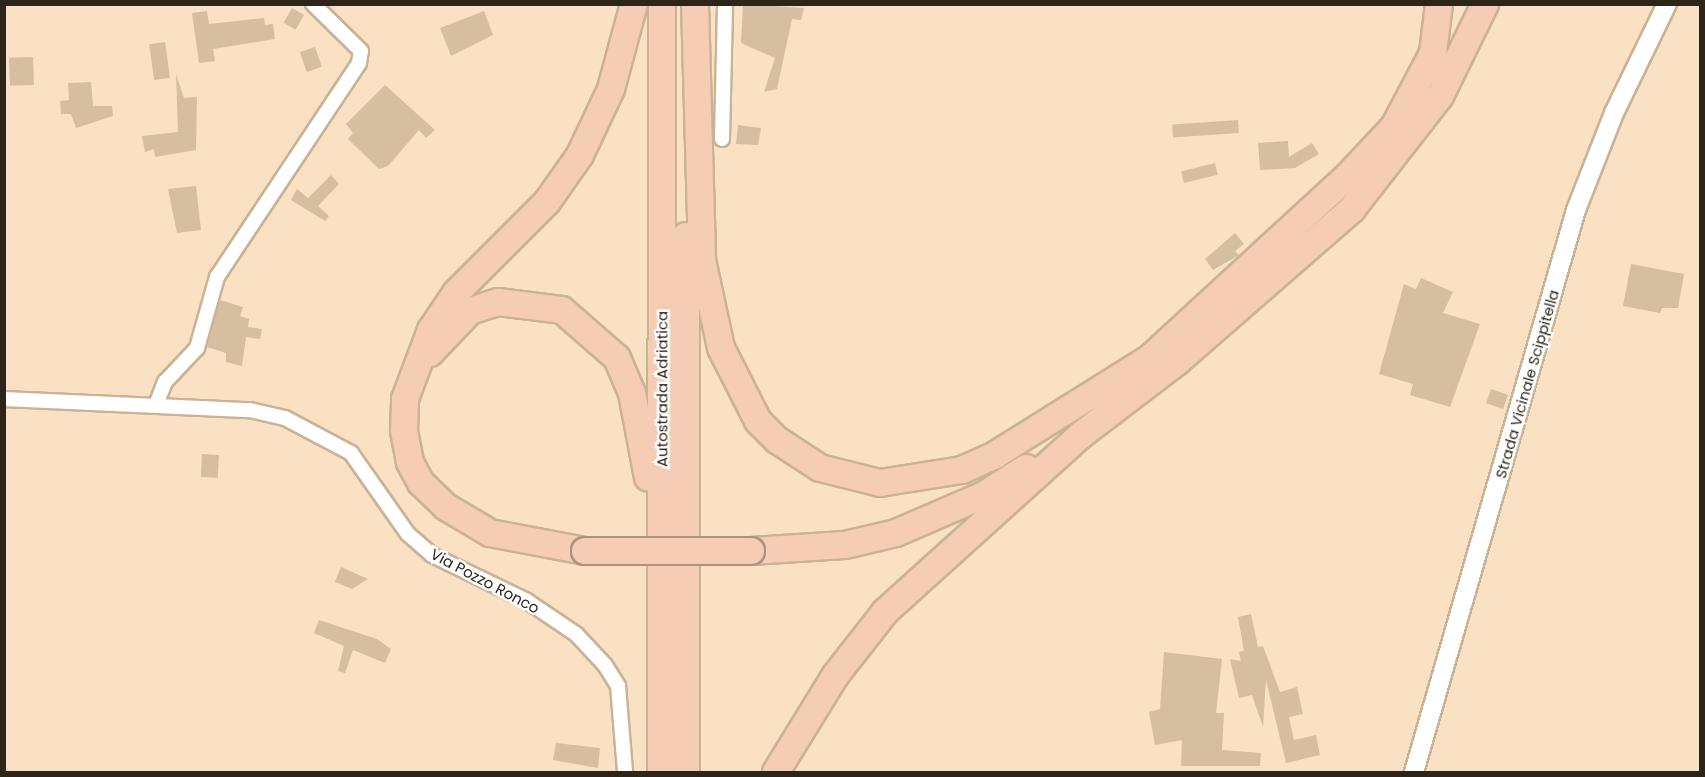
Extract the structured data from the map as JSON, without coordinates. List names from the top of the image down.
{
  "streets": {
    "highway": ["Autostrada Adriatica"],
    "street": ["Strada Vicinale Scippitella", "Via Pozzo Ronco"]
  }
}
